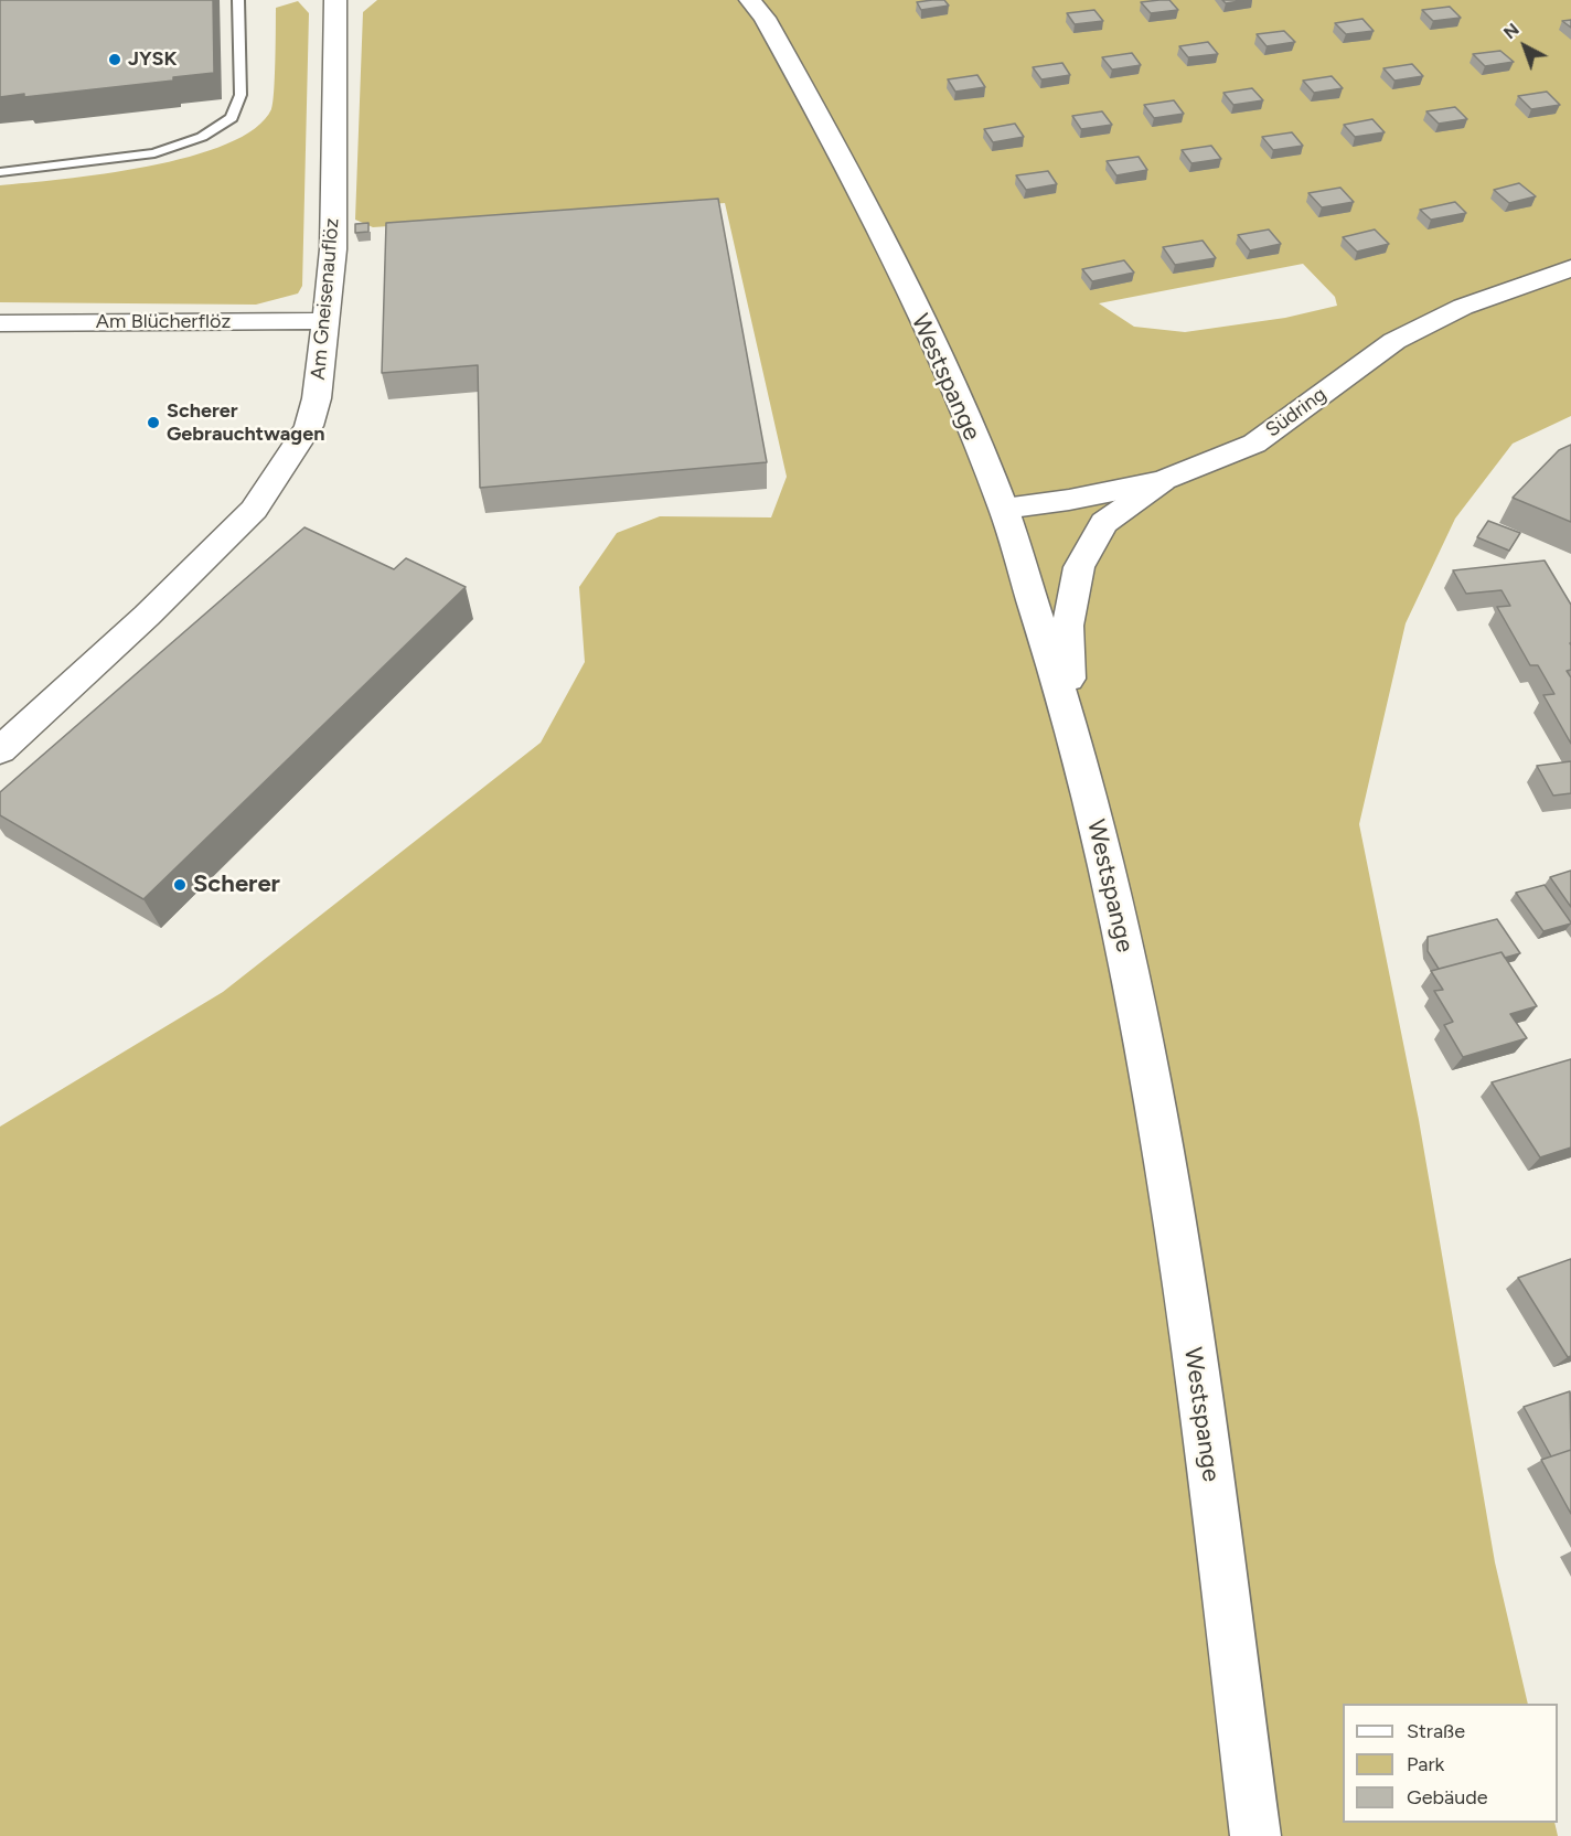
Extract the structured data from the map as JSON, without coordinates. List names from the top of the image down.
{
  "streets": {
    "street": [
      "Am Gneisenauflöz",
      "Am Blücherflöz",
      "Westspange",
      "Südring"
    ]
  },
  "crossings": [
    ["Am Gneisenauflöz", "Am Blücherflöz"],
    ["Westspange", "Südring"]
  ],
  "places": ["JYSK", "Scherer Gebrauchtwagen", "Scherer"],
  "legend": ["Straße", "Park", "Gebäude"],
  "north": "top left"
}
